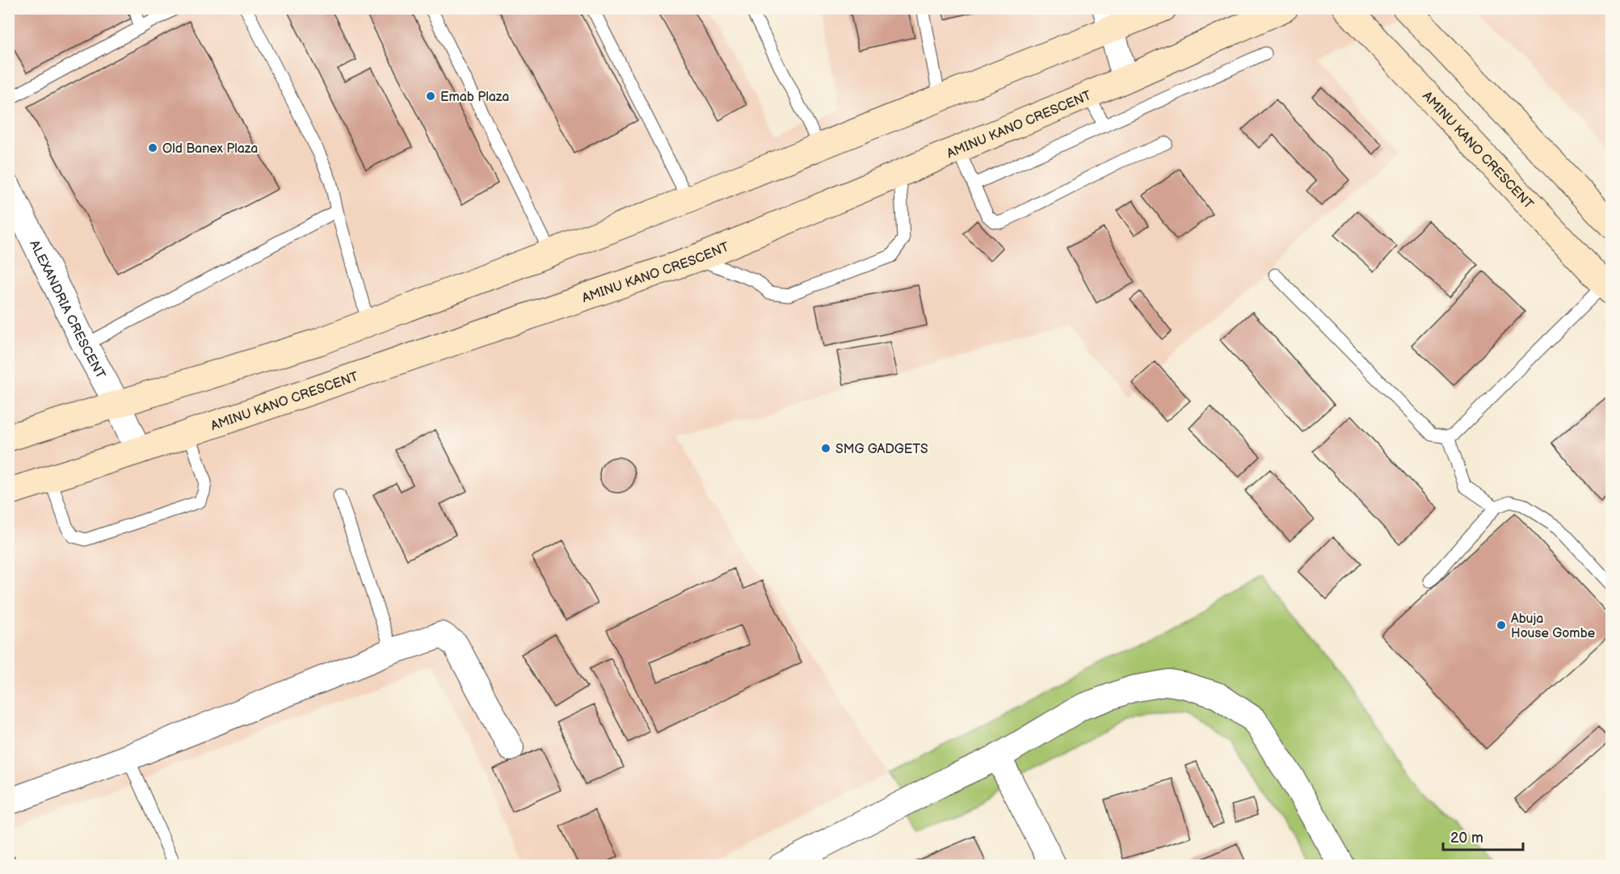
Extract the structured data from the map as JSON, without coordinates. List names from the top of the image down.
{
  "streets": {
    "main road": ["AMINU KANO CRESCENT"],
    "street": ["ALEXANDRIA CRESCENT"]
  },
  "crossings": [
    ["AMINU KANO CRESCENT", "ALEXANDRIA CRESCENT"]
  ],
  "places": [
    "Emab Plaza",
    "Old Banex Plaza",
    "SMG GADGETS",
    "Abuja House Gombe"
  ],
  "scale_bar": "20 m"
}
